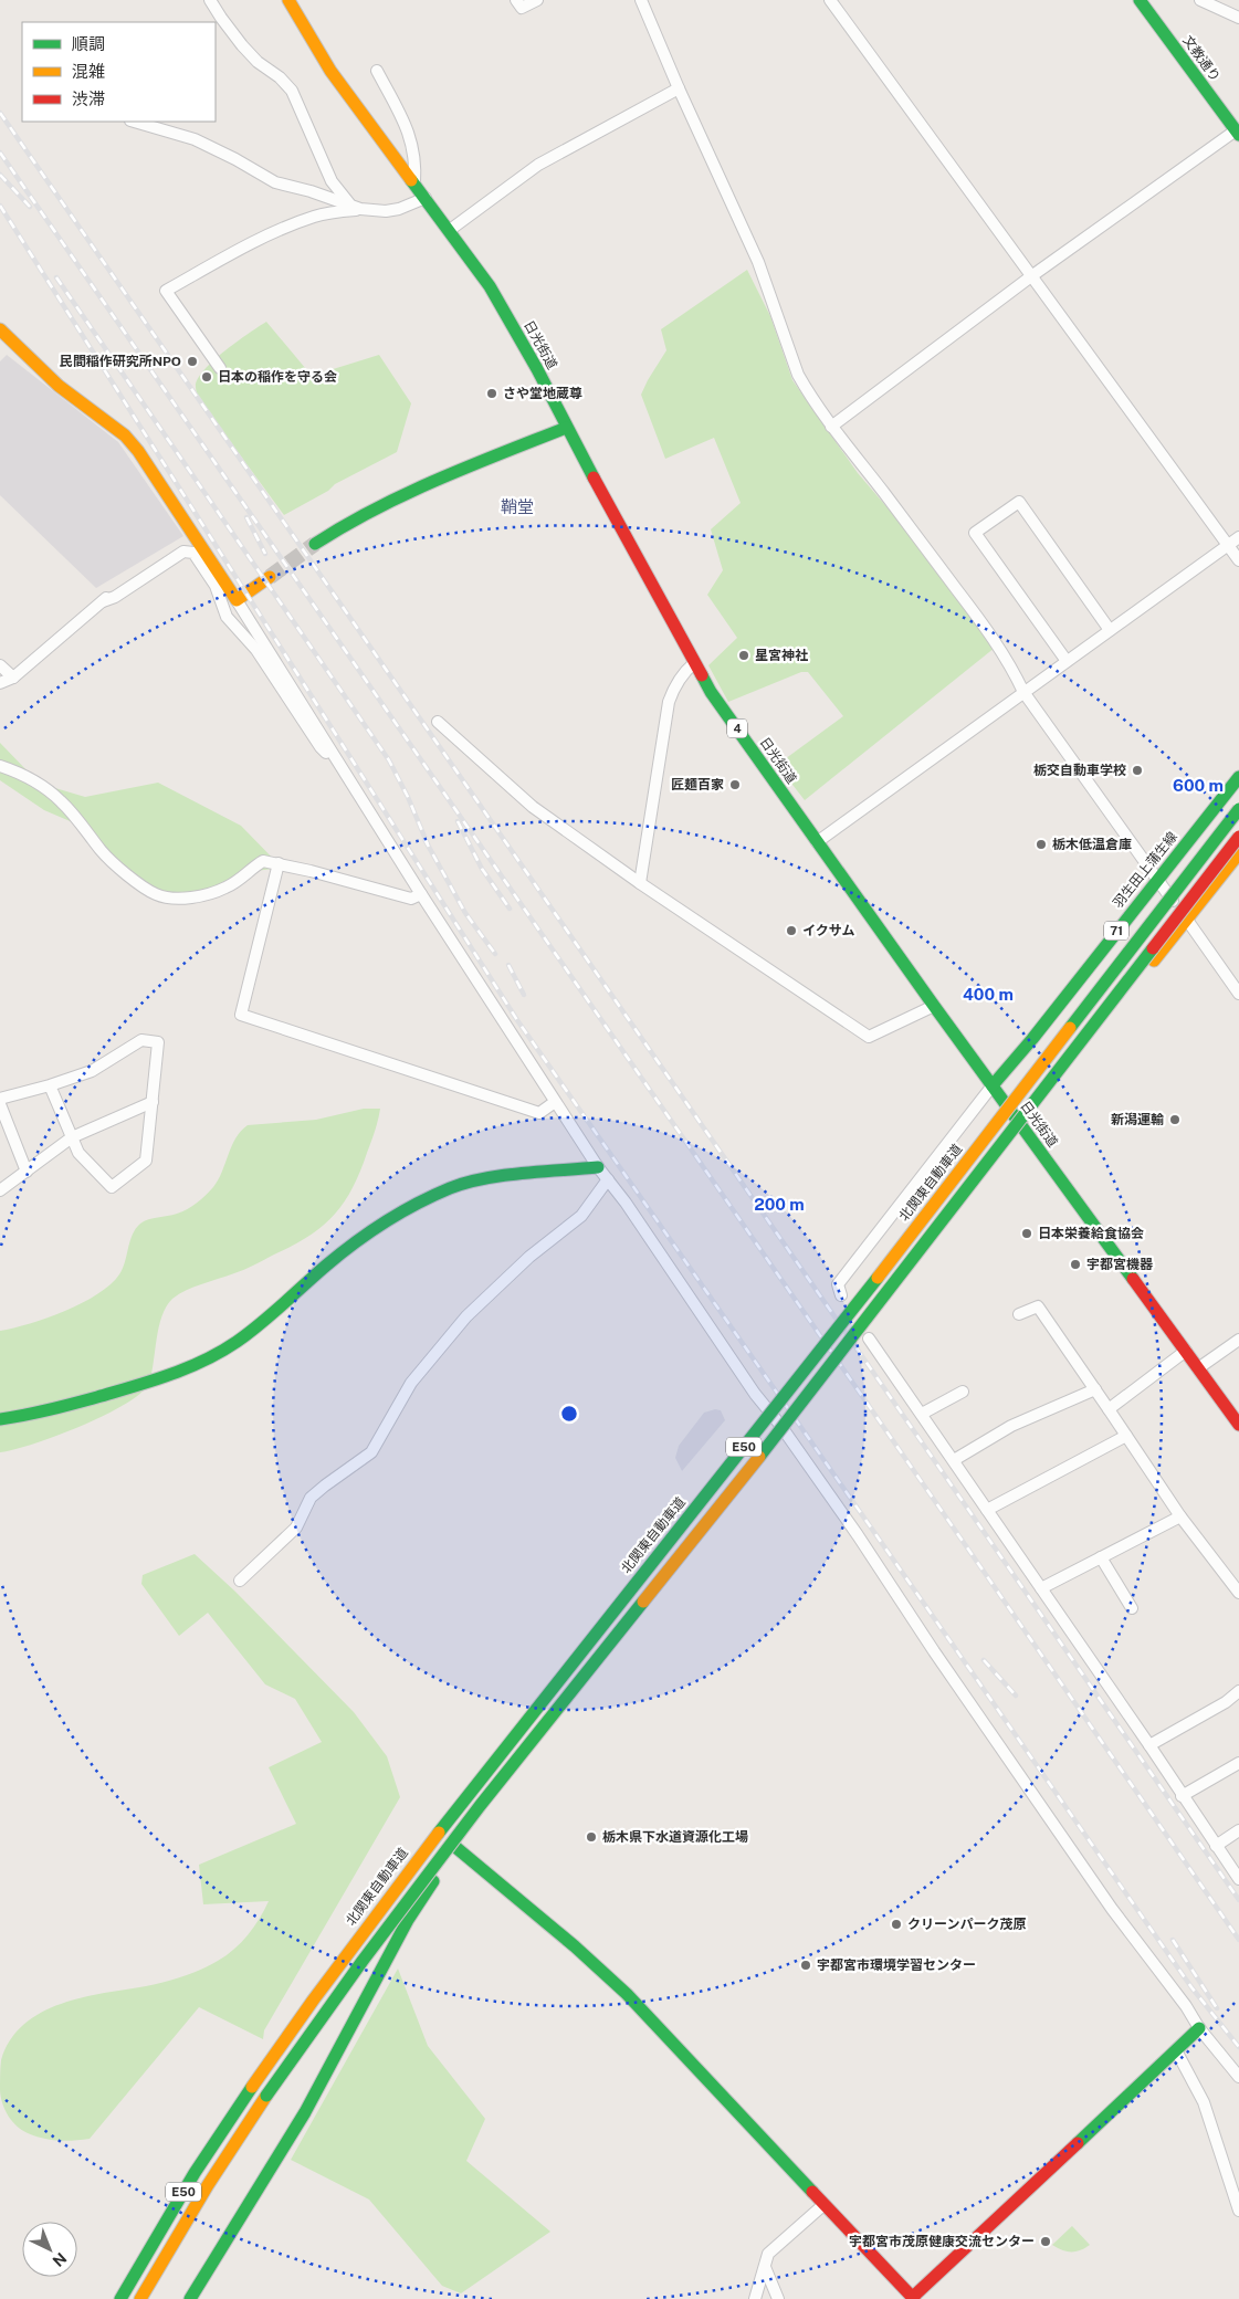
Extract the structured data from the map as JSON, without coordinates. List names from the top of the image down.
{
  "streets": {
    "main road": [
      "文教通り",
      "日光街道",
      "4",
      "羽生田上蒲生線",
      "71",
      "北関東自動車道",
      "E50"
    ]
  },
  "crossings": [
    ["日光街道", "羽生田上蒲生線"]
  ],
  "districts": ["鞘堂"],
  "places": [
    "民間稲作研究所NPO",
    "日本の稲作を守る会",
    "さや堂地蔵尊",
    "星宮神社",
    "栃交自動車学校",
    "匠麺百家",
    "栃木低温倉庫",
    "イクサム",
    "新潟運輸",
    "日本栄養給食協会",
    "宇都宮機器",
    "栃木県下水道資源化工場",
    "クリーンパーク茂原",
    "宇都宮市環境学習センター",
    "宇都宮市茂原健康交流センター"
  ],
  "legend": ["順調", "混雑", "渋滞"],
  "north": "bottom right",
  "rings": ["600 m", "400 m", "200 m"]
}
